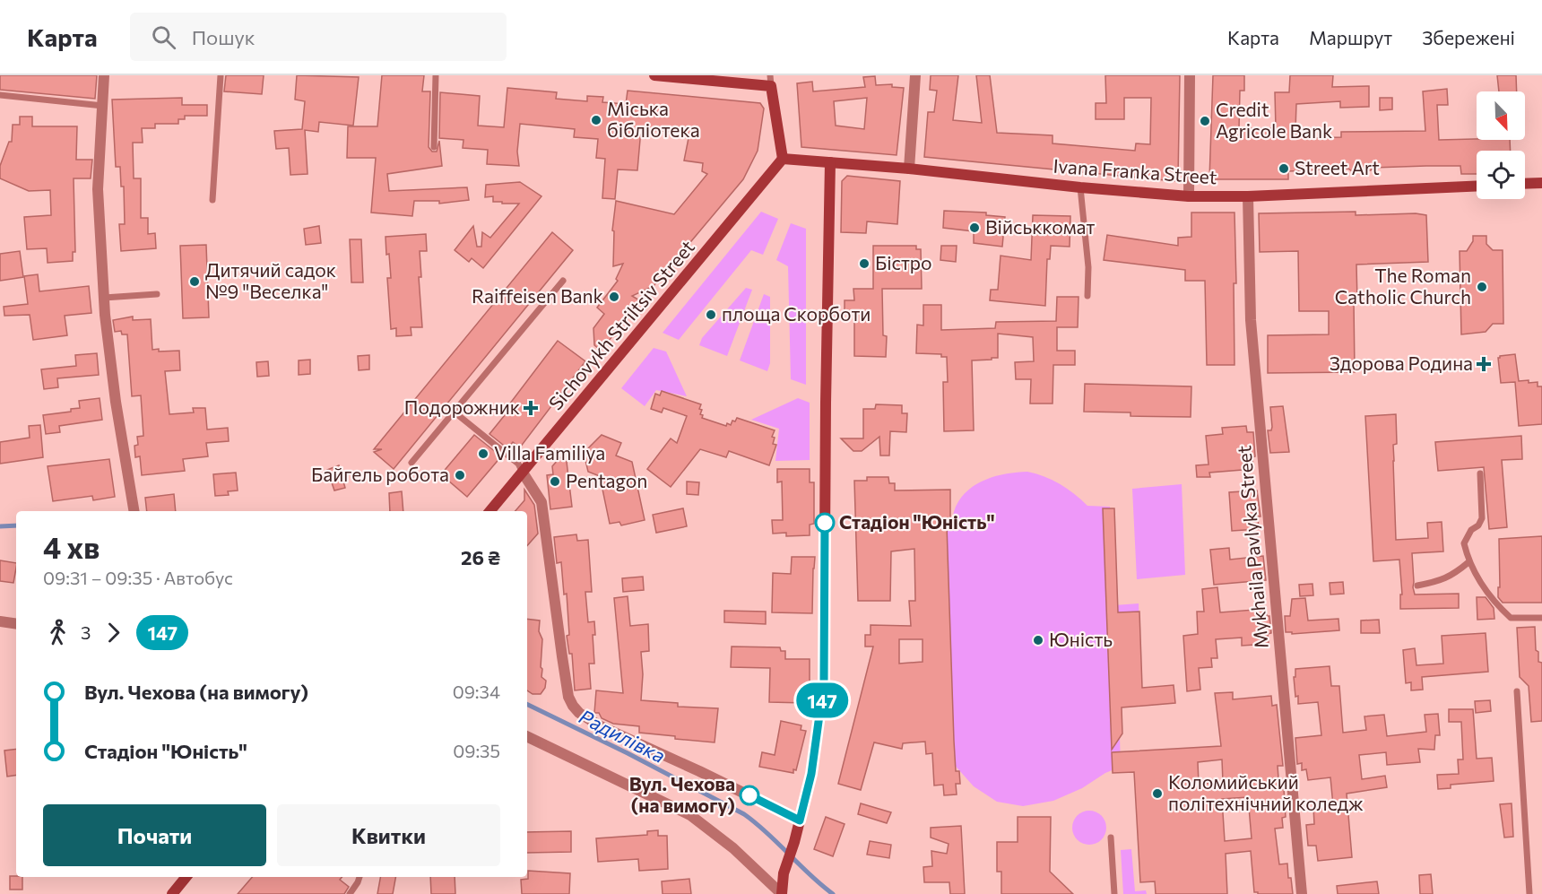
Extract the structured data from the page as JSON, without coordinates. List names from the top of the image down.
{
  "streets": {
    "street": ["Ivana Franka Street", "Sichovykh Striltsiv Street", "Mykhaila Pavlyka Street"]
  },
  "crossings": [
    ["Ivana Franka Street", "Sichovykh Striltsiv Street"],
    ["Ivana Franka Street", "Mykhaila Pavlyka Street"]
  ],
  "water": ["Радилівка"],
  "places": {
    "other": [
      "Міська бібліотека",
      "Credit Agricole Bank",
      "Street Art",
      "Військкомат",
      "Бістро",
      "Дитячий садок №9 \"Веселка\"",
      "The Roman Catholic Church",
      "Raiffeisen Bank",
      "площа Скорботи",
      "Villa Familiya",
      "Байгель робота",
      "Pentagon",
      "Стадіон \"Юність\"",
      "Юність",
      "Коломийський політехнічний коледж",
      "Вул. Чехова (на вимогу)"
    ],
    "health": ["Здорова Родина", "Подорожник"]
  },
  "lines": ["bus line 147"],
  "north": "bottom right",
  "page": {
    "header": "Карта",
    "search": "Пошук",
    "nav": ["Карта", "Маршрут", "Збережені"],
    "on_map": "147",
    "heading": ["4 хв", "09:31 – 09:35 · Автобус", "26 ₴"],
    "legs": ["3", "147"],
    "list": [
      {
        "name": "Вул. Чехова (на вимогу)",
        "value": "09:34"
      },
      {
        "name": "Стадіон \"Юність\"",
        "value": "09:35"
      }
    ],
    "buttons": ["Почати", "Квитки"]
  }
}
